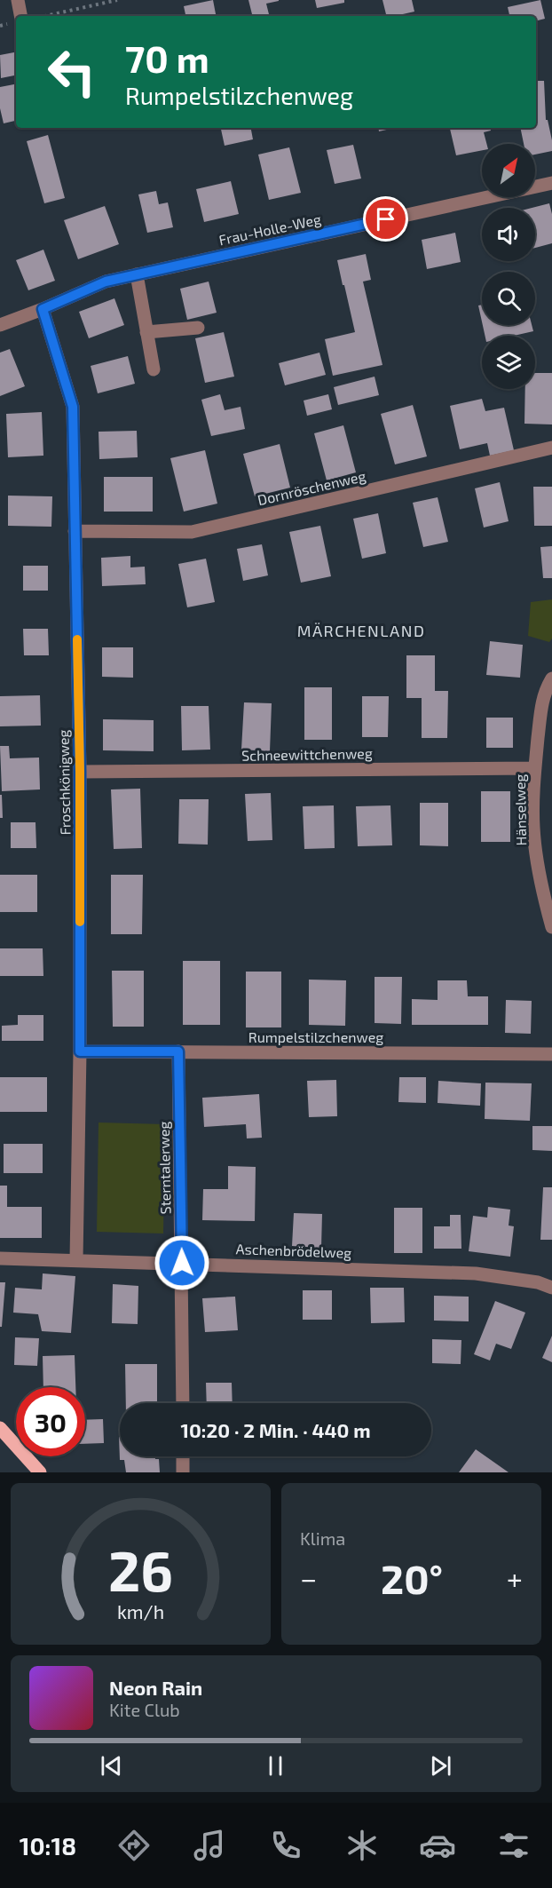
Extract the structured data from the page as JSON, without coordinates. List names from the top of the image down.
{
  "streets": {
    "street": [
      "Frau-Holle-Weg",
      "Dornröschenweg",
      "Schneewittchenweg",
      "Froschkönigweg",
      "Hänselweg",
      "Rumpelstilzchenweg",
      "Sterntalerweg",
      "Aschenbrödelweg"
    ]
  },
  "crossings": [
    ["Frau-Holle-Weg", "Froschkönigweg"],
    ["Dornröschenweg", "Froschkönigweg"],
    ["Schneewittchenweg", "Froschkönigweg"],
    ["Schneewittchenweg", "Hänselweg"],
    ["Froschkönigweg", "Rumpelstilzchenweg"],
    ["Froschkönigweg", "Aschenbrödelweg"],
    ["Rumpelstilzchenweg", "Sterntalerweg"],
    ["Sterntalerweg", "Aschenbrödelweg"]
  ],
  "districts": ["MÄRCHENLAND"],
  "north": "top right",
  "page": {
    "turn": ["70 m", "Rumpelstilzchenweg"],
    "limit": "30",
    "trip": "10:20 · 2 Min. · 440 m",
    "tile": "Klima",
    "heat": ["−", "20°", "+"],
    "song": ["Neon Rain", "Kite Club"],
    "tabs": "10:18",
    "gauge": ["26", "km/h"]
  }
}
